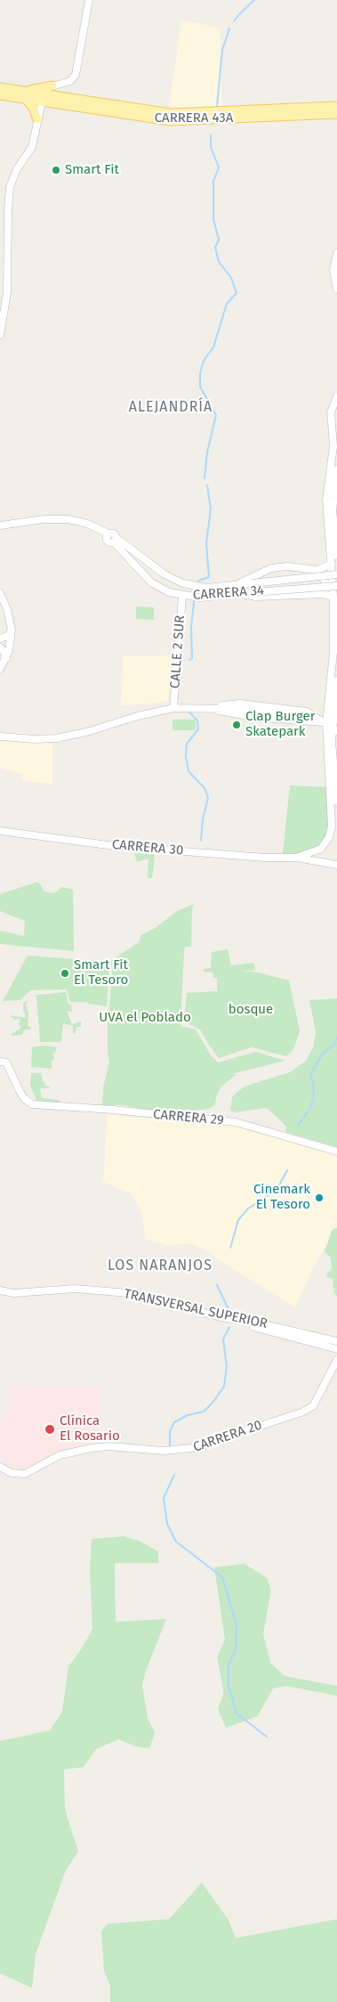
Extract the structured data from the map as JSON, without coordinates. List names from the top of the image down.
{
  "streets": {
    "main road": ["CARRERA 43A"],
    "street": [
      "CARRERA 34",
      "CALLE 2 SUR",
      "CARRERA 30",
      "CARRERA 29",
      "TRANSVERSAL SUPERIOR",
      "CARRERA 20"
    ]
  },
  "crossings": [
    ["CARRERA 34", "CALLE 2 SUR"]
  ],
  "districts": ["ALEJANDRÍA", "LOS NARANJOS"],
  "parks": ["bosque", "UVA el Poblado"],
  "places": [
    "Smart Fit",
    "Clap Burger Skatepark",
    "Smart Fit El Tesoro",
    "Cinemark El Tesoro",
    "Clínica El Rosario"
  ]
}
